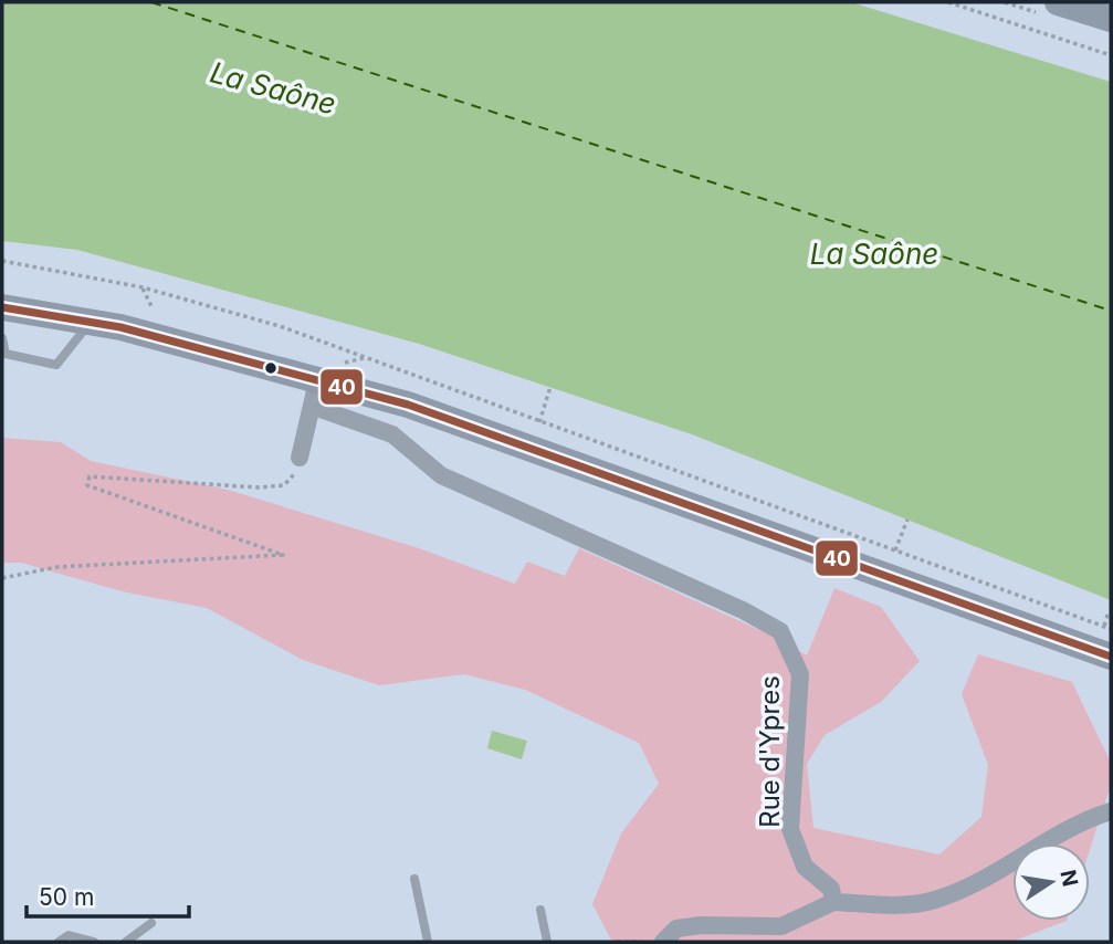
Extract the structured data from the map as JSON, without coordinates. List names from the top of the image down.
{
  "streets": {
    "street": ["Rue d'Ypres"]
  },
  "water": ["La Saône"],
  "lines": ["transit line 40"],
  "scale_bar": "50 m",
  "north": "right"
}
